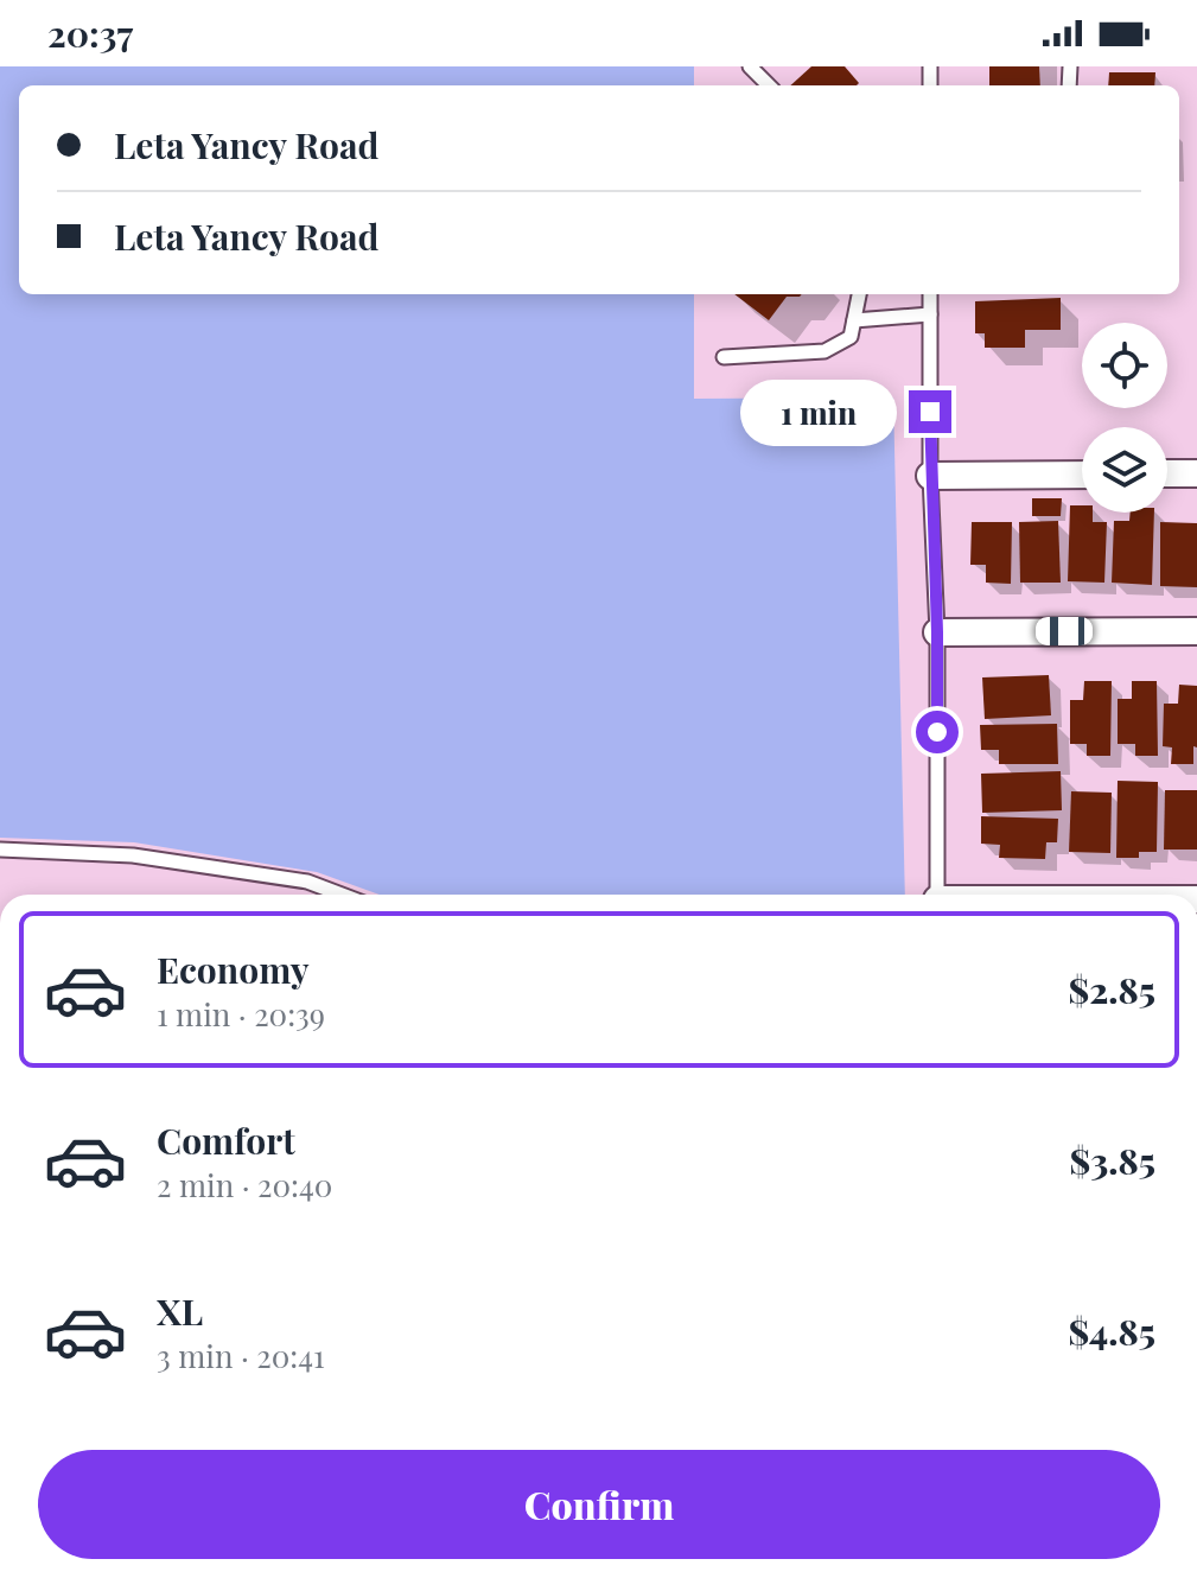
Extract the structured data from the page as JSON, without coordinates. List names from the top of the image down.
{
  "page": {
    "status": "20:37",
    "banner": ["Leta Yancy Road", "Leta Yancy Road"],
    "bubble": "1 min",
    "list": [
      {
        "name": "Economy",
        "note": "1 min · 20:39",
        "value": "$2.85"
      },
      {
        "name": "Comfort",
        "note": "2 min · 20:40",
        "value": "$3.85"
      },
      {
        "name": "XL",
        "note": "3 min · 20:41",
        "value": "$4.85"
      }
    ],
    "buttons": "Confirm"
  }
}
